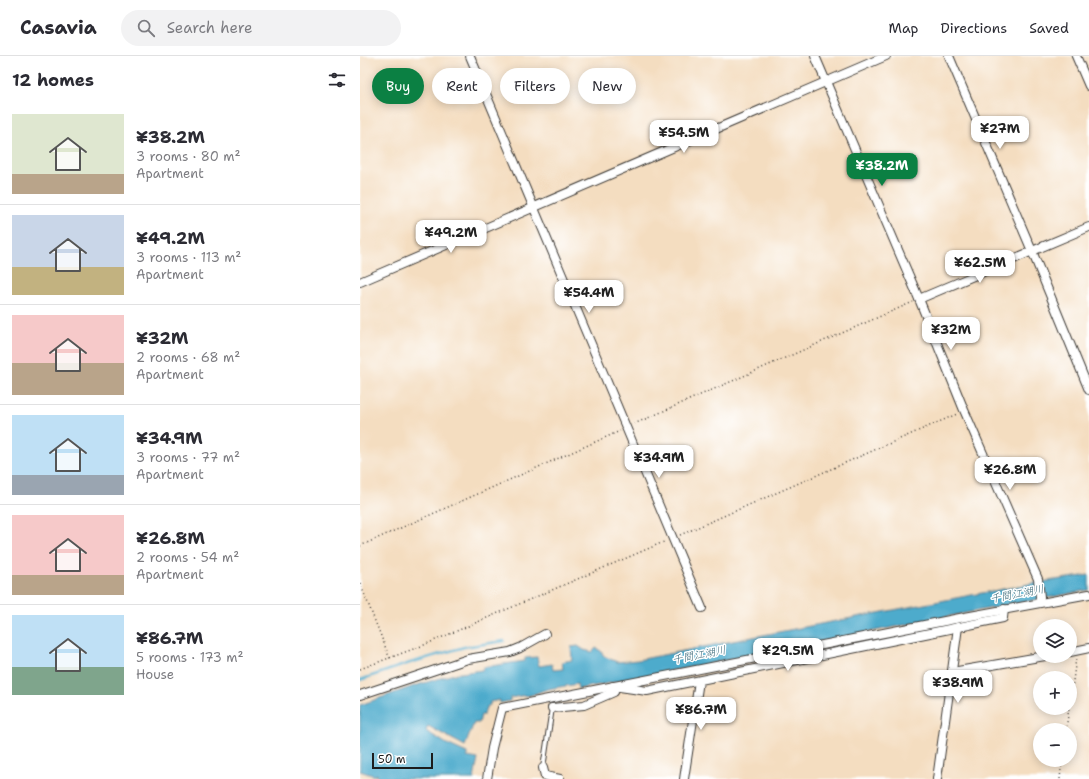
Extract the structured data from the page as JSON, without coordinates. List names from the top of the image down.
{
  "water": ["千間江湖川"],
  "scale_bar": "50 m",
  "page": {
    "header": "Casavia",
    "search": "Search here",
    "nav": ["Map", "Directions", "Saved"],
    "heading": "12 homes",
    "chip": [
      "Buy",
      "Rent",
      "Filters",
      "New"
    ],
    "list": [
      {
        "name": "¥38.2M",
        "note": "3 rooms · 80 m² · Apartment"
      },
      {
        "name": "¥49.2M",
        "note": "3 rooms · 113 m² · Apartment"
      },
      {
        "name": "¥32M",
        "note": "2 rooms · 68 m² · Apartment"
      },
      {
        "name": "¥34.9M",
        "note": "3 rooms · 77 m² · Apartment"
      },
      {
        "name": "¥26.8M",
        "note": "2 rooms · 54 m² · Apartment"
      },
      {
        "name": "¥86.7M",
        "note": "5 rooms · 173 m² · House"
      }
    ],
    "price": [
      "¥27M",
      "¥54.5M",
      "¥38.2M",
      "¥49.2M",
      "¥62.5M",
      "¥54.4M",
      "¥32M",
      "¥34.9M",
      "¥26.8M",
      "¥29.5M",
      "¥38.9M",
      "¥86.7M"
    ],
    "map_buttons": ["+", "−"],
    "scale": "50 m"
  }
}
